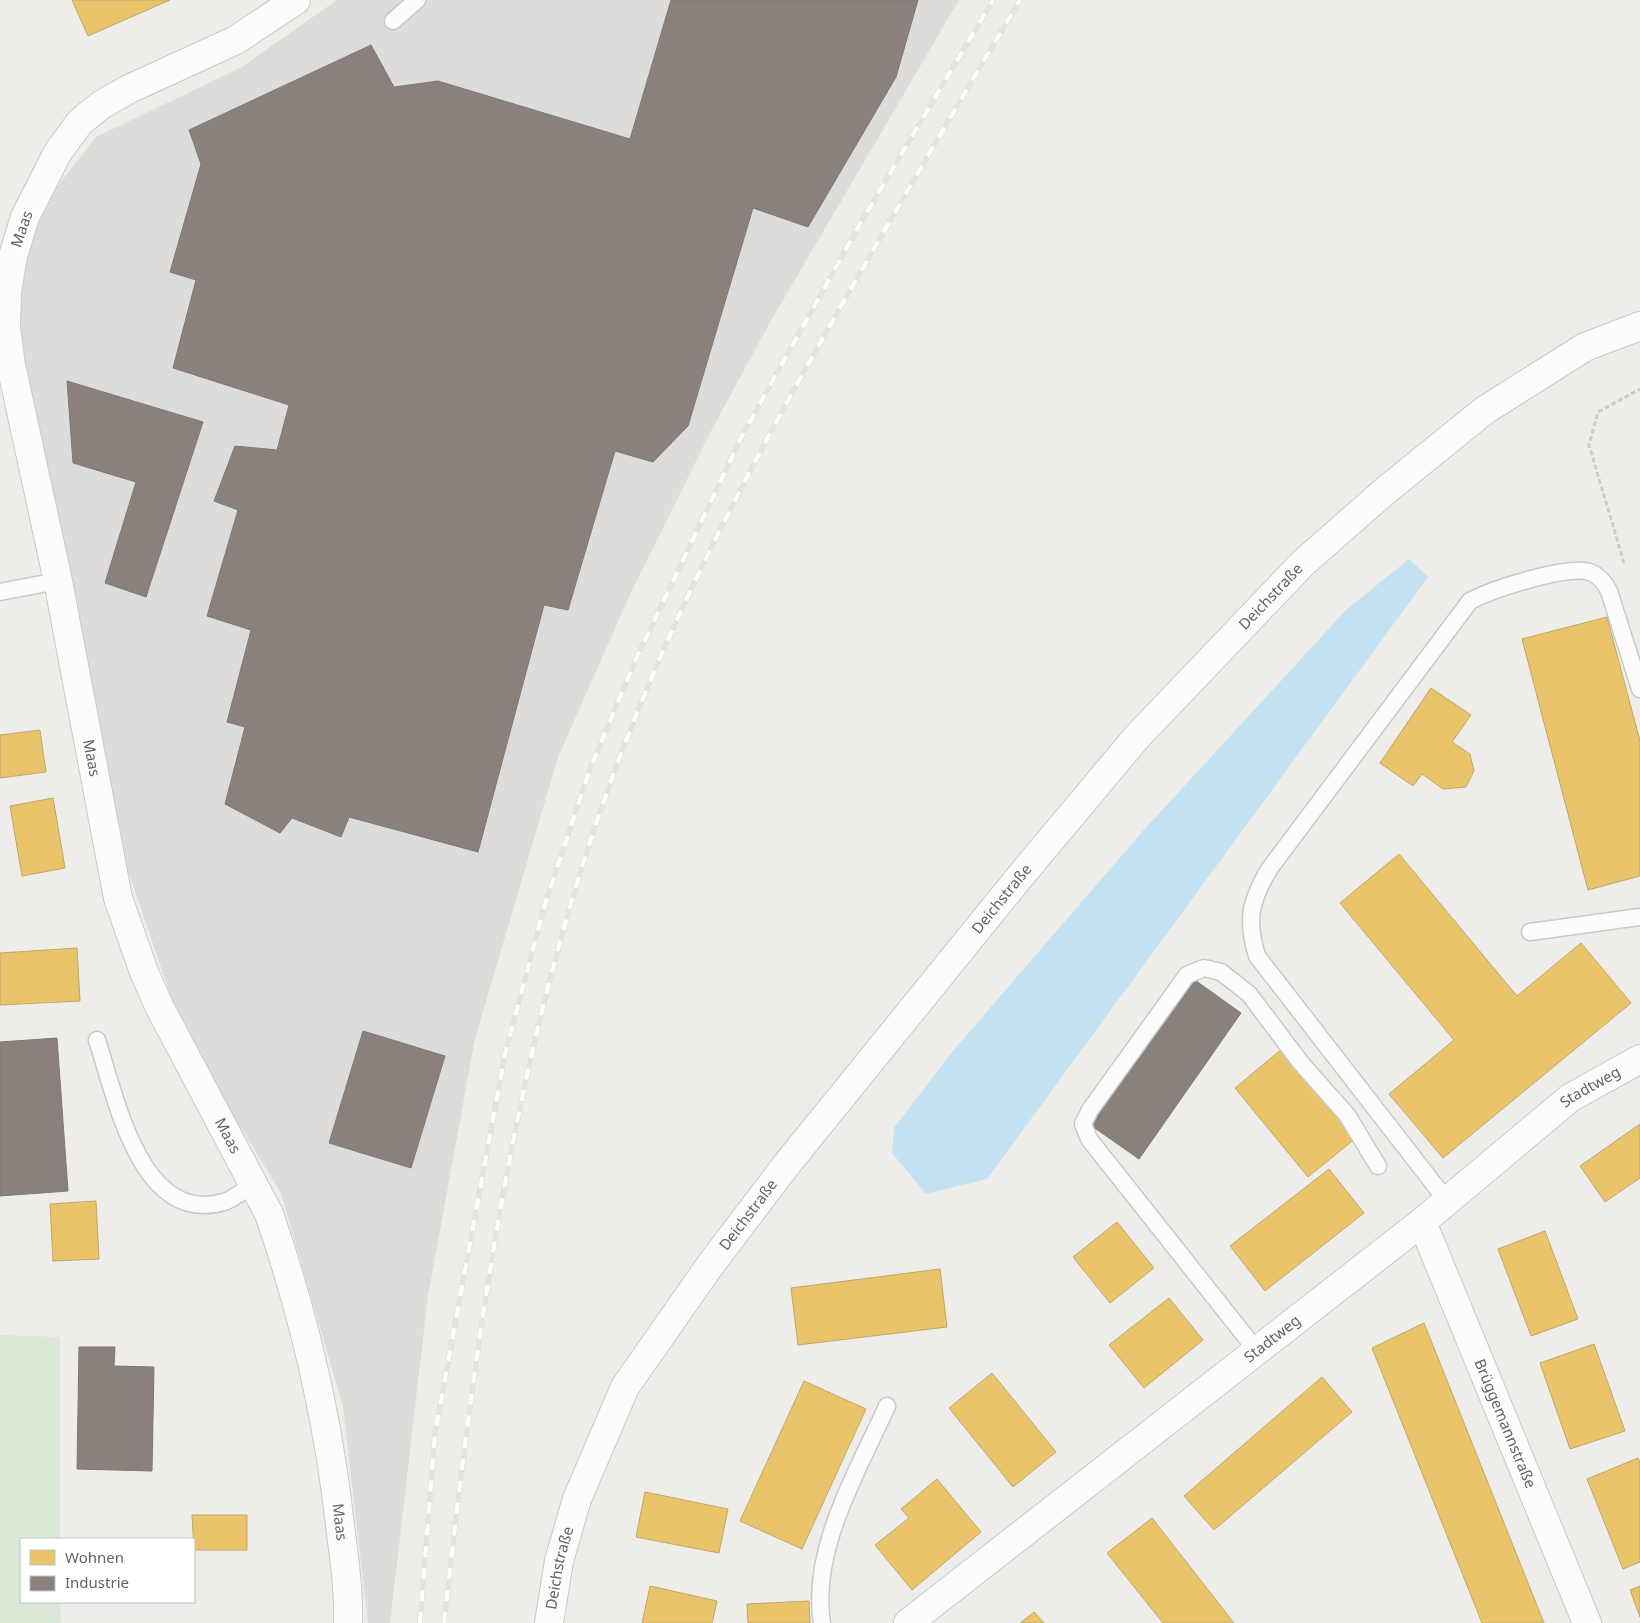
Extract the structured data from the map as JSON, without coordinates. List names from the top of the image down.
{
  "streets": {
    "street": [
      "Maas",
      "Deichstraße",
      "Stadtweg",
      "Brüggemannstraße"
    ]
  },
  "crossings": [
    ["Stadtweg", "Brüggemannstraße"]
  ],
  "legend": ["Wohnen", "Industrie"]
}
